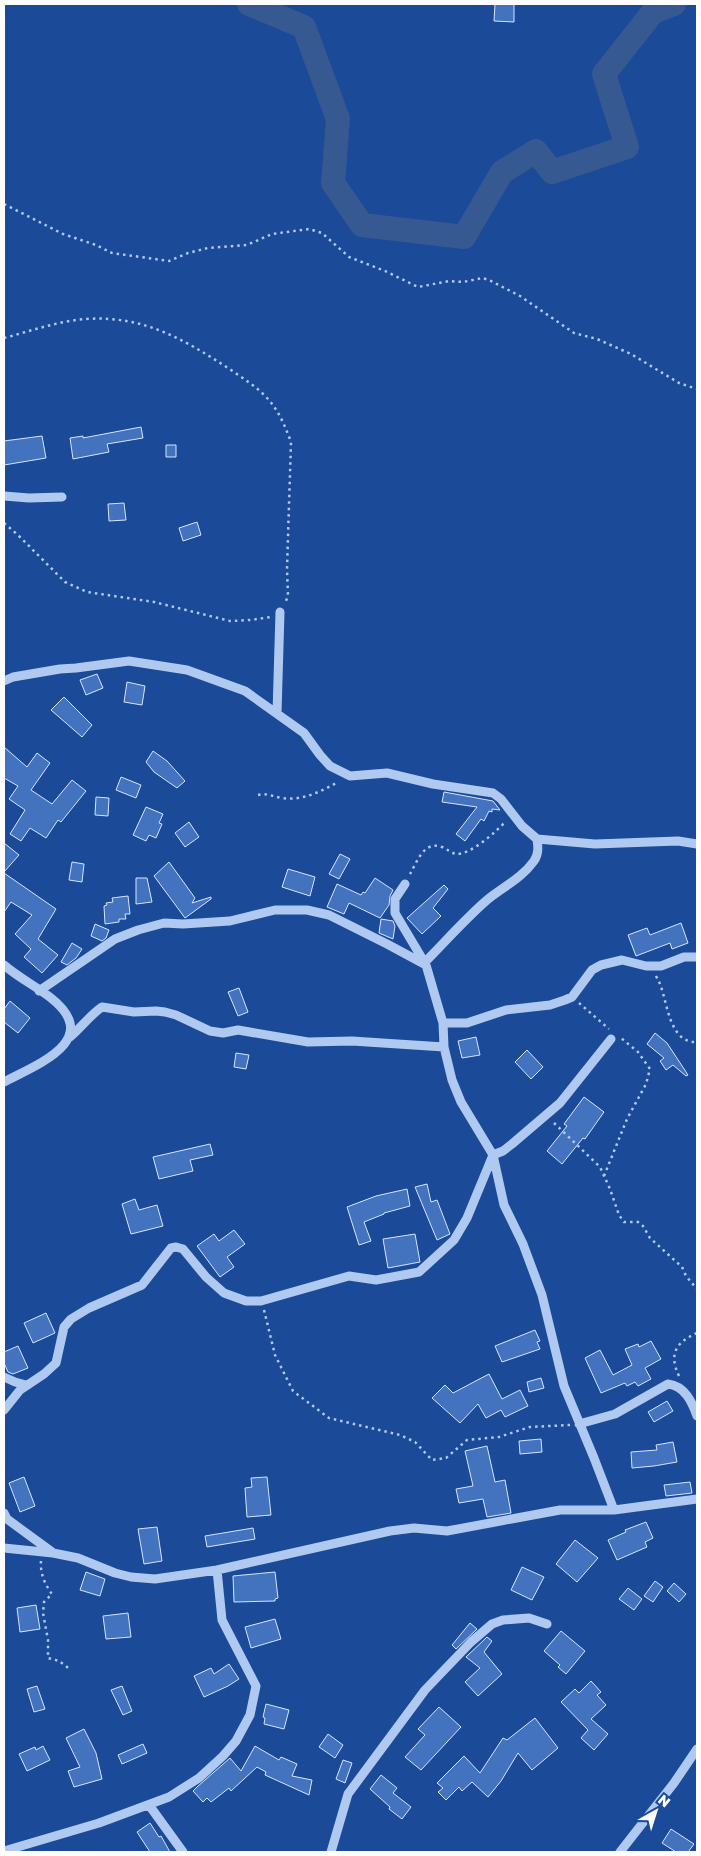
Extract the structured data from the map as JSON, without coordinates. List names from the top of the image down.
{
  "north": "top right"
}
